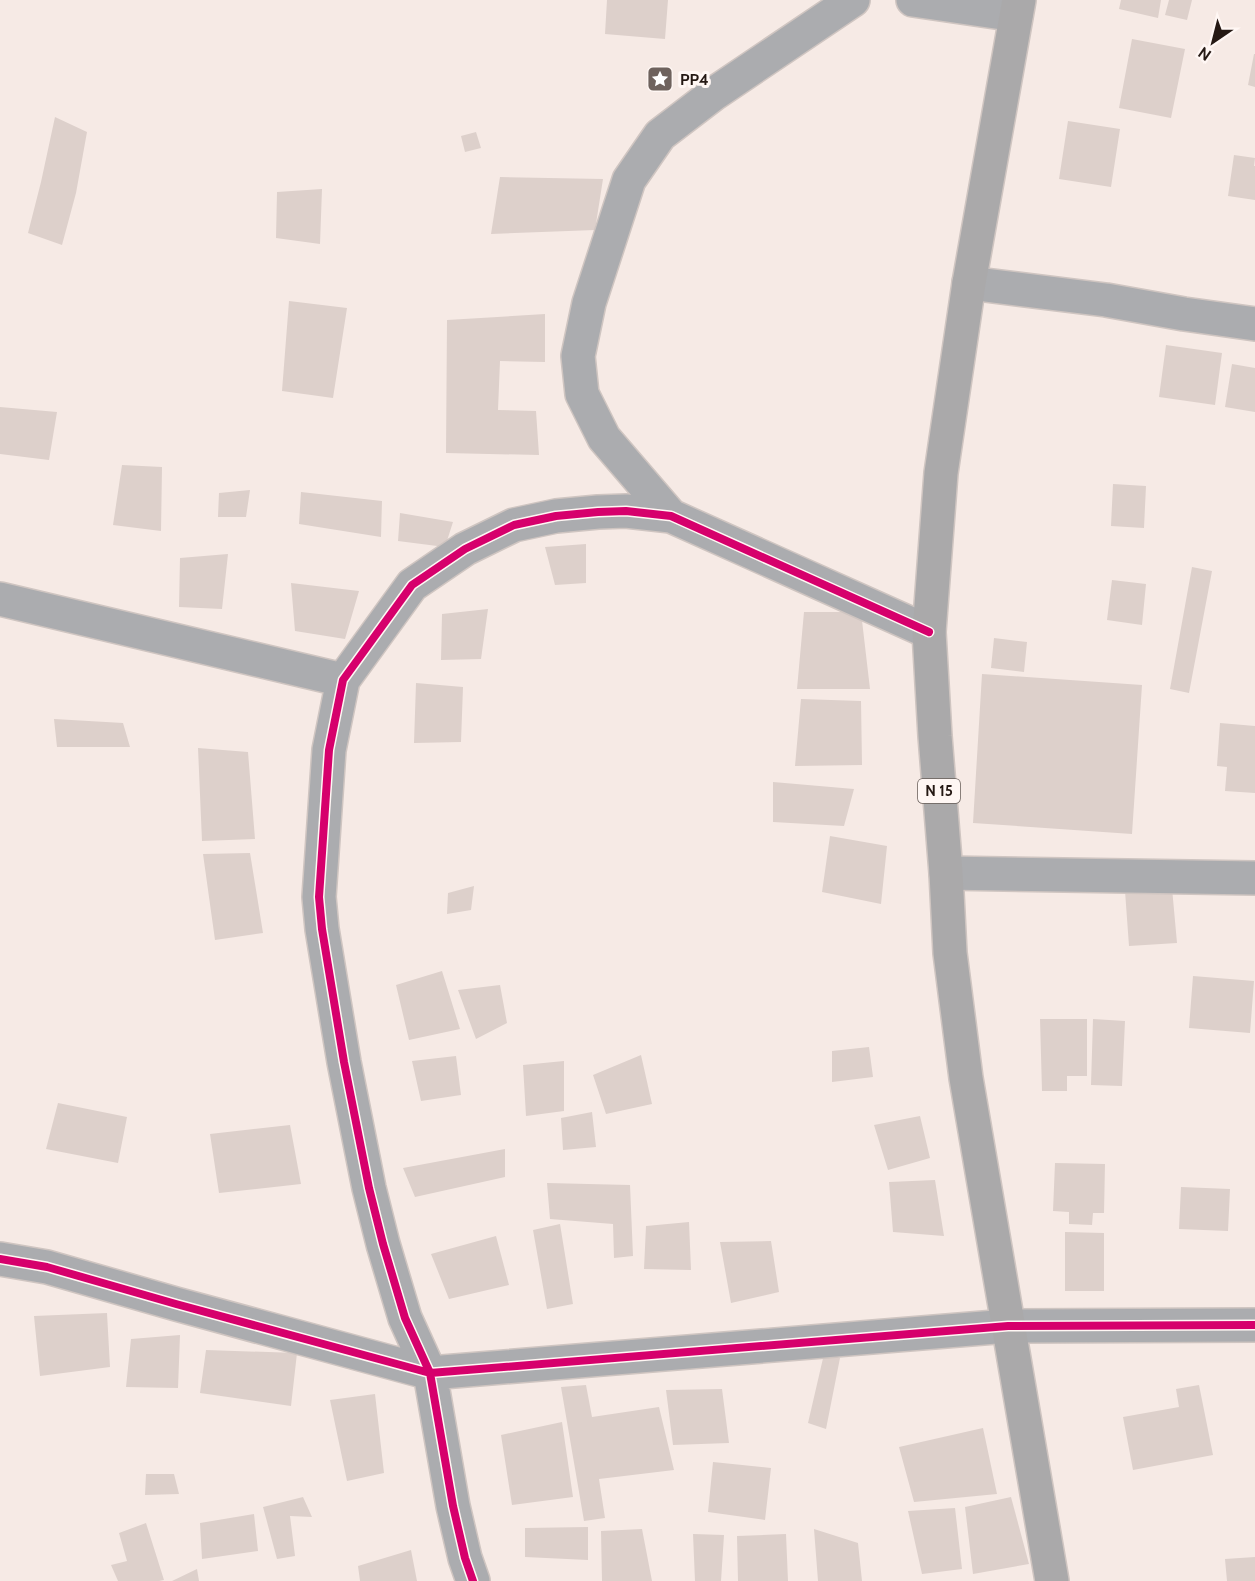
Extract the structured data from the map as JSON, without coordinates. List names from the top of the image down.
{
  "streets": {
    "highway": ["N 15"]
  },
  "places": {
    "place": ["PP4"]
  },
  "north": "bottom left"
}
